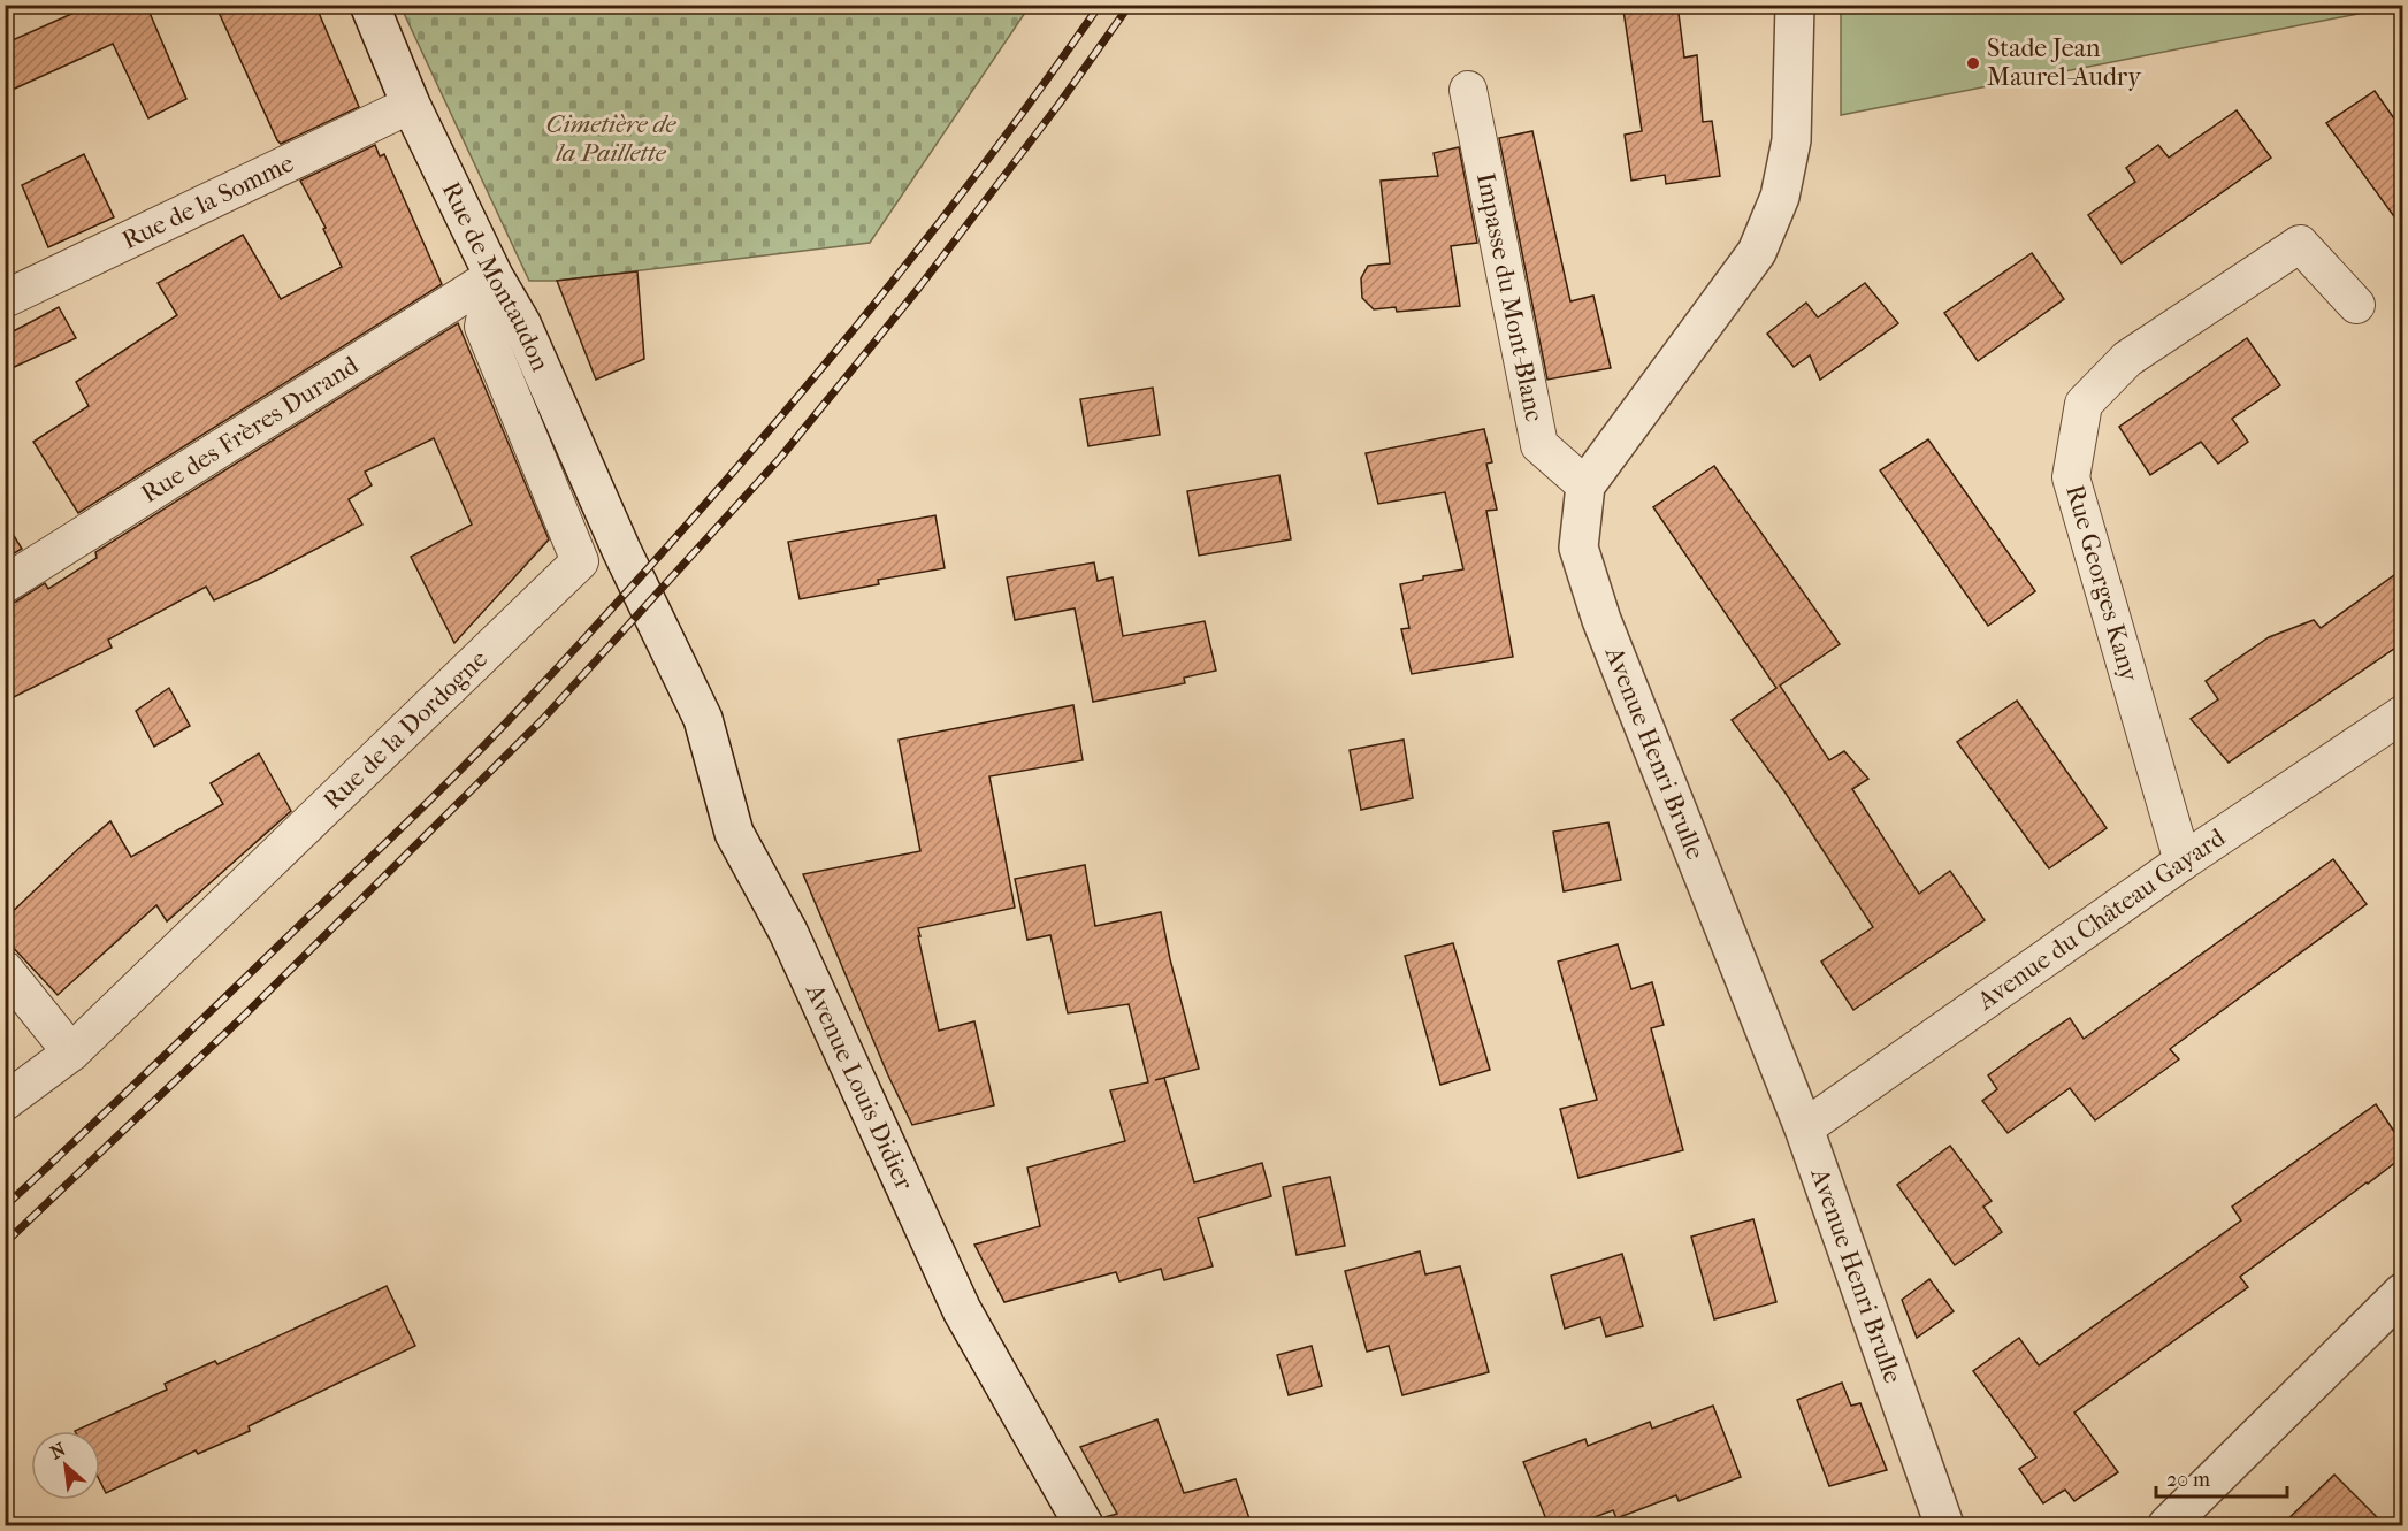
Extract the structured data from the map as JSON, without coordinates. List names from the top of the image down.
{
  "streets": {
    "street": [
      "Rue de la Somme",
      "Rue de Montaudon",
      "Impasse du Mont-Blanc",
      "Rue des Frères Durand",
      "Rue Georges Kany",
      "Rue de la Dordogne",
      "Avenue Henri Brulle",
      "Avenue du Château Gayard",
      "Avenue Louis Didier"
    ]
  },
  "crossings": [
    ["Rue de la Somme", "Rue de Montaudon"],
    ["Rue de Montaudon", "Rue des Frères Durand"],
    ["Rue de Montaudon", "Rue de la Dordogne"],
    ["Rue de Montaudon", "Avenue Louis Didier"],
    ["Impasse du Mont-Blanc", "Avenue Henri Brulle"],
    ["Rue des Frères Durand", "Rue de la Dordogne"],
    ["Rue Georges Kany", "Avenue du Château Gayard"],
    ["Avenue Henri Brulle", "Avenue du Château Gayard"]
  ],
  "parks": ["Cimetière de la Paillette"],
  "places": ["Stade Jean Maurel-Audry"],
  "scale_bar": "20 m",
  "north": "top left"
}
